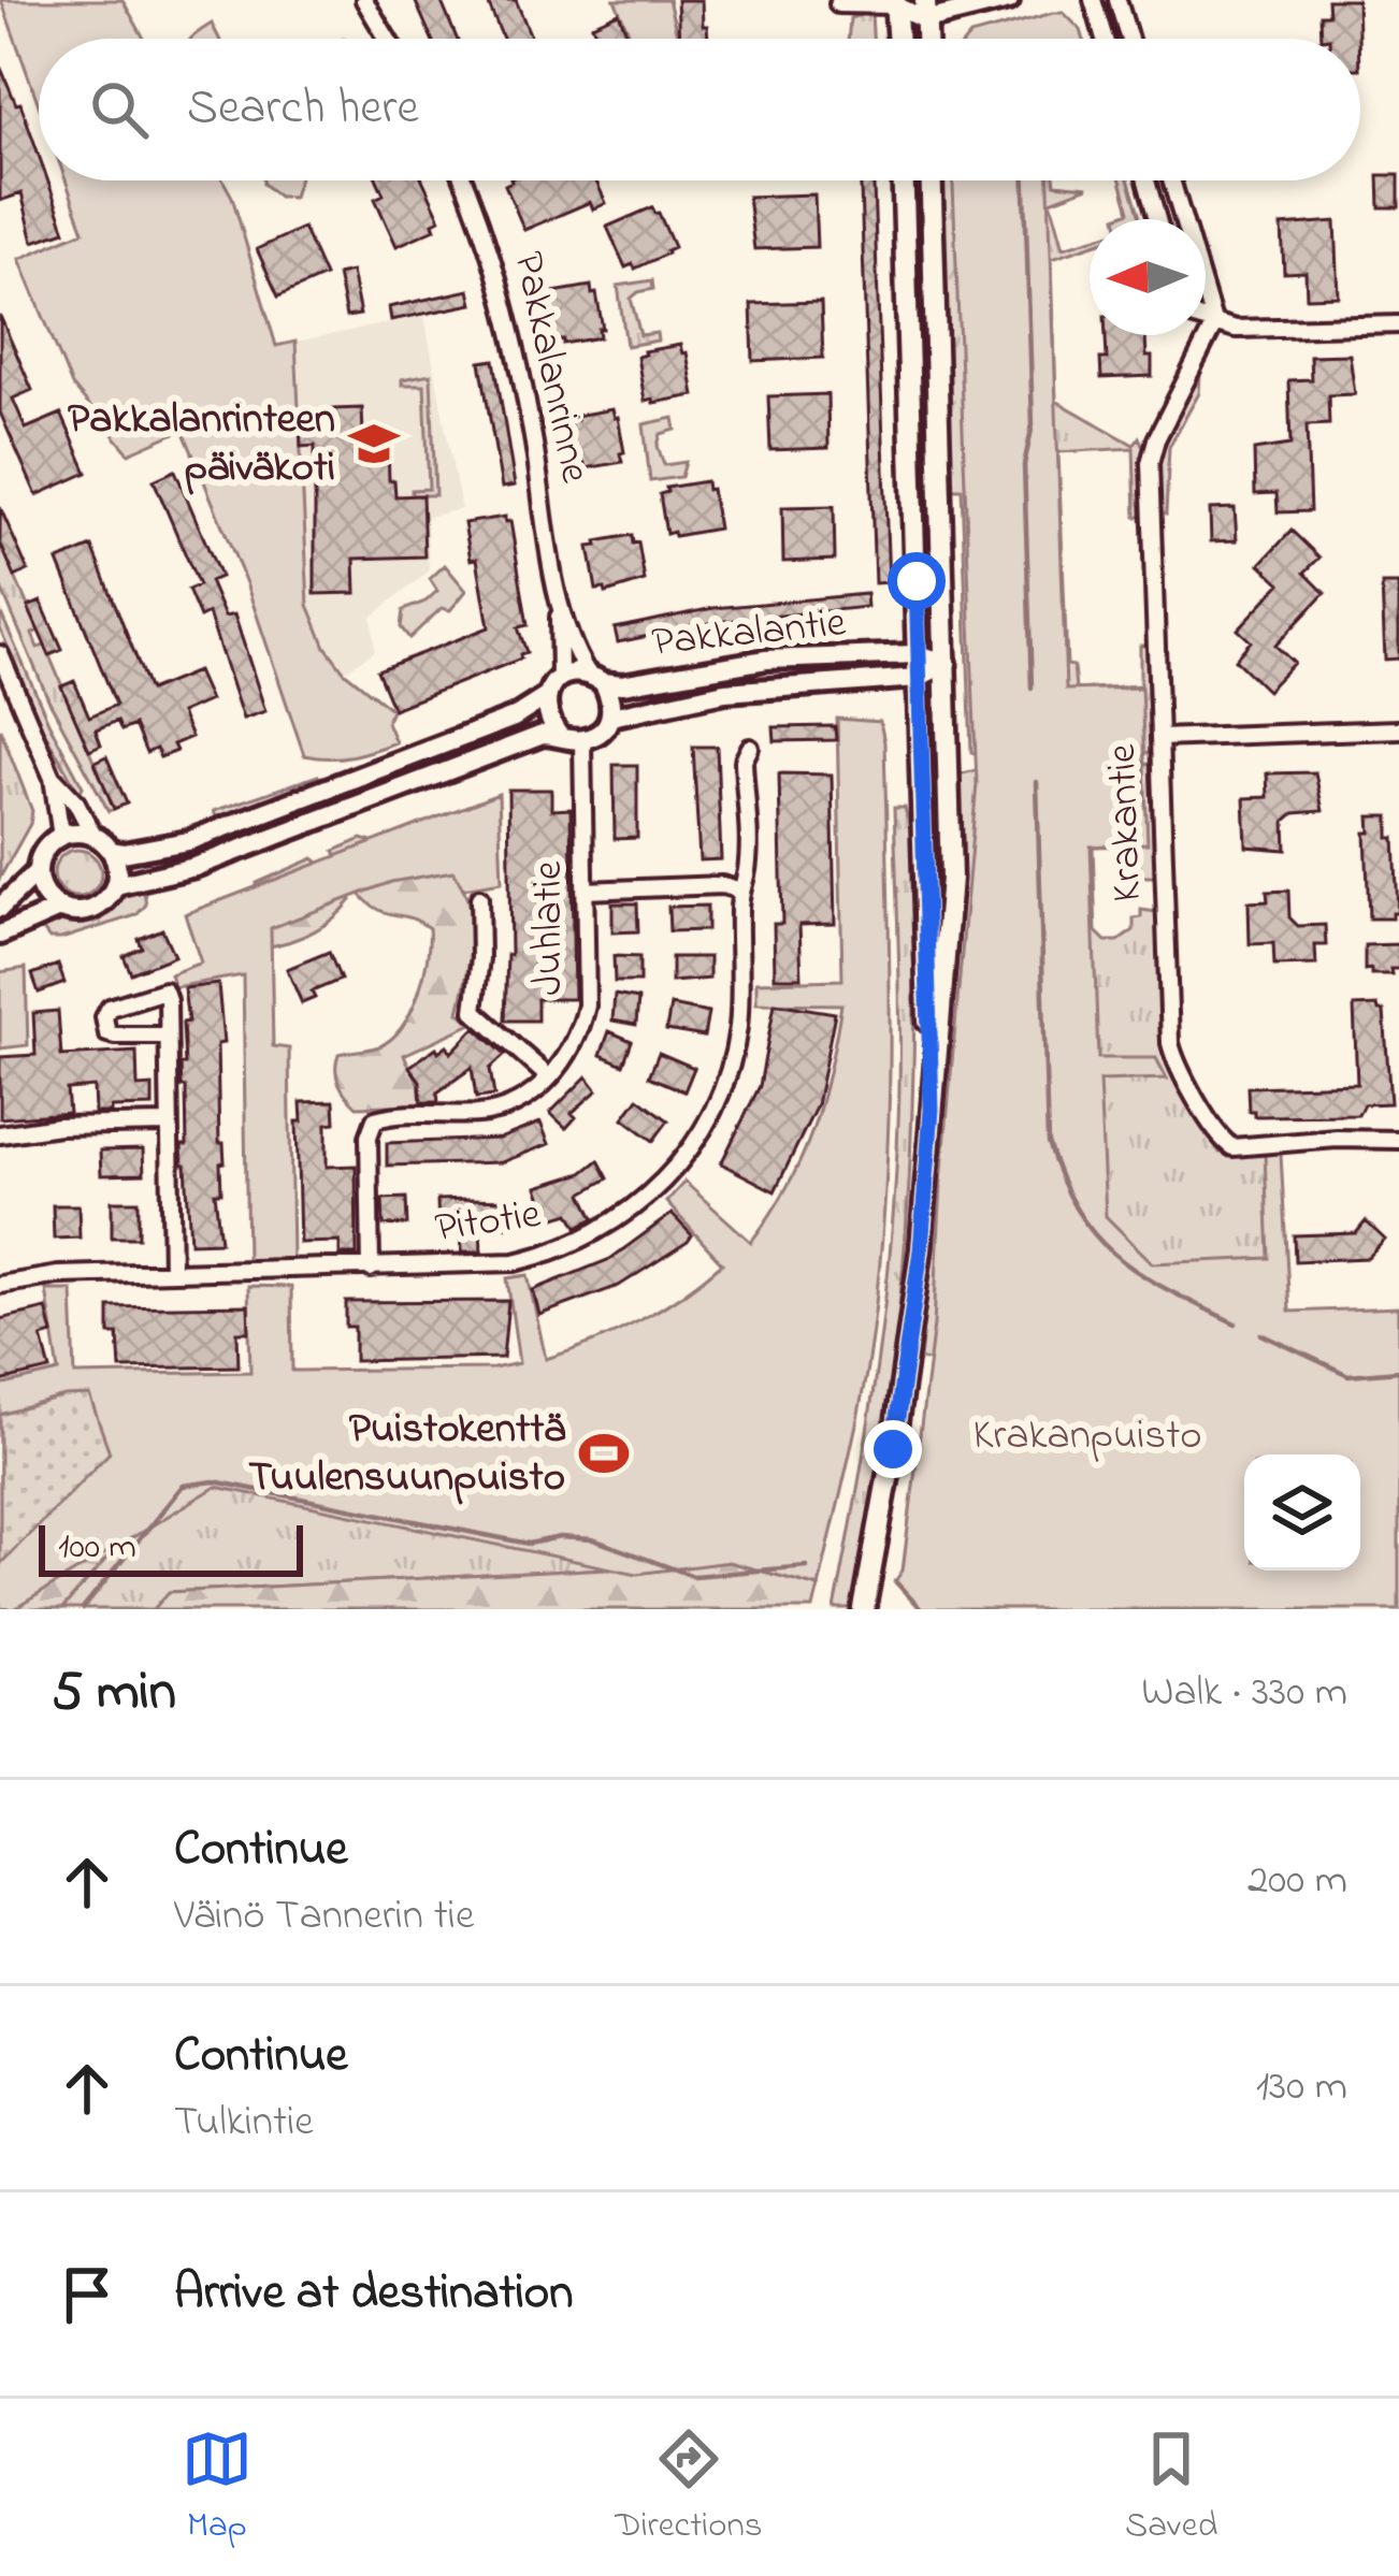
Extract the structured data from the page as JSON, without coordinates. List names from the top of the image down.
{
  "streets": {
    "street": [
      "Pakkalanrinne",
      "Pakkalantie",
      "Krakantie",
      "Juhlatie",
      "Pitotie"
    ]
  },
  "crossings": [
    ["Pakkalanrinne", "Pakkalantie"],
    ["Pakkalanrinne", "Juhlatie"],
    ["Pakkalantie", "Juhlatie"],
    ["Juhlatie", "Pitotie"]
  ],
  "parks": ["Krakanpuisto"],
  "places": {
    "school or university": ["Pakkalanrinteen päiväkoti"],
    "sports": ["Puistokenttä Tuulensuunpuisto"]
  },
  "scale_bar": "100 m",
  "north": "left",
  "page": {
    "search": "Search here",
    "scale": "100 m",
    "heading": ["5 min", "Walk · 330 m"],
    "list": [
      ["Continue", "Väinö Tannerin tie", "200 m"],
      ["Continue", "Tulkintie", "130 m"],
      "Arrive at destination"
    ],
    "nav": ["Map", "Directions", "Saved"]
  }
}
